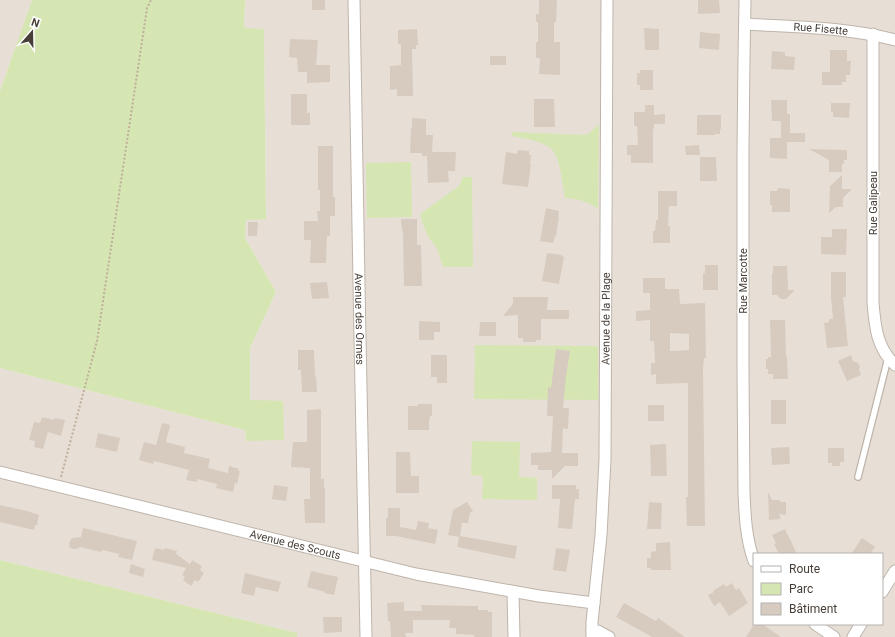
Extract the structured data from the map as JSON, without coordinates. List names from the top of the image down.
{
  "streets": {
    "street": [
      "Rue Fisette",
      "Rue Galipeau",
      "Rue Marcotte",
      "Avenue des Ormes",
      "Avenue de la Plage",
      "Avenue des Scouts"
    ]
  },
  "crossings": [
    ["Rue Fisette", "Rue Galipeau"],
    ["Rue Fisette", "Rue Marcotte"],
    ["Avenue des Ormes", "Avenue des Scouts"],
    ["Avenue de la Plage", "Avenue des Scouts"]
  ],
  "legend": ["Route", "Parc", "Bâtiment"],
  "north": "top"
}
